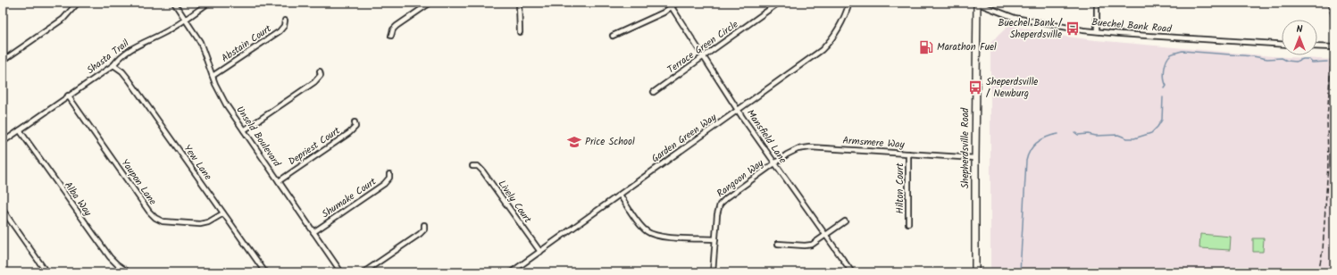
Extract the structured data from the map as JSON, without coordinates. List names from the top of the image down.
{
  "streets": {
    "main road": ["Shepherdsville Road"],
    "street": [
      "Buechel Bank Road",
      "Abstain Court",
      "Terrace Green Circle",
      "Shasta Trail",
      "Unseld Boulevard",
      "Mansfield Lane",
      "Garden Green Way",
      "Armsmere Way",
      "Depriest Court",
      "Yew Lane",
      "Rangoon Way",
      "Yaupon Lane",
      "Hilton Court",
      "Shumake Court",
      "Alba Way",
      "Lively Court"
    ]
  },
  "crossings": [
    ["Buechel Bank Road", "Shepherdsville Road"],
    ["Abstain Court", "Unseld Boulevard"],
    ["Terrace Green Circle", "Mansfield Lane"],
    ["Shasta Trail", "Unseld Boulevard"],
    ["Shasta Trail", "Yew Lane"],
    ["Shasta Trail", "Yaupon Lane"],
    ["Shasta Trail", "Alba Way"],
    ["Unseld Boulevard", "Depriest Court"],
    ["Unseld Boulevard", "Shumake Court"],
    ["Mansfield Lane", "Garden Green Way"],
    ["Mansfield Lane", "Armsmere Way"],
    ["Mansfield Lane", "Rangoon Way"],
    ["Garden Green Way", "Lively Court"],
    ["Armsmere Way", "Shepherdsville Road"],
    ["Armsmere Way", "Rangoon Way"],
    ["Armsmere Way", "Hilton Court"],
    ["Yew Lane", "Yaupon Lane"]
  ],
  "places": {
    "bus stop": ["Buechel Bank / Sheperdsville", "Sheperdsville / Newburg"],
    "fuel station": ["Marathon Fuel"],
    "school or university": ["Price School"]
  },
  "north": "top"
}
